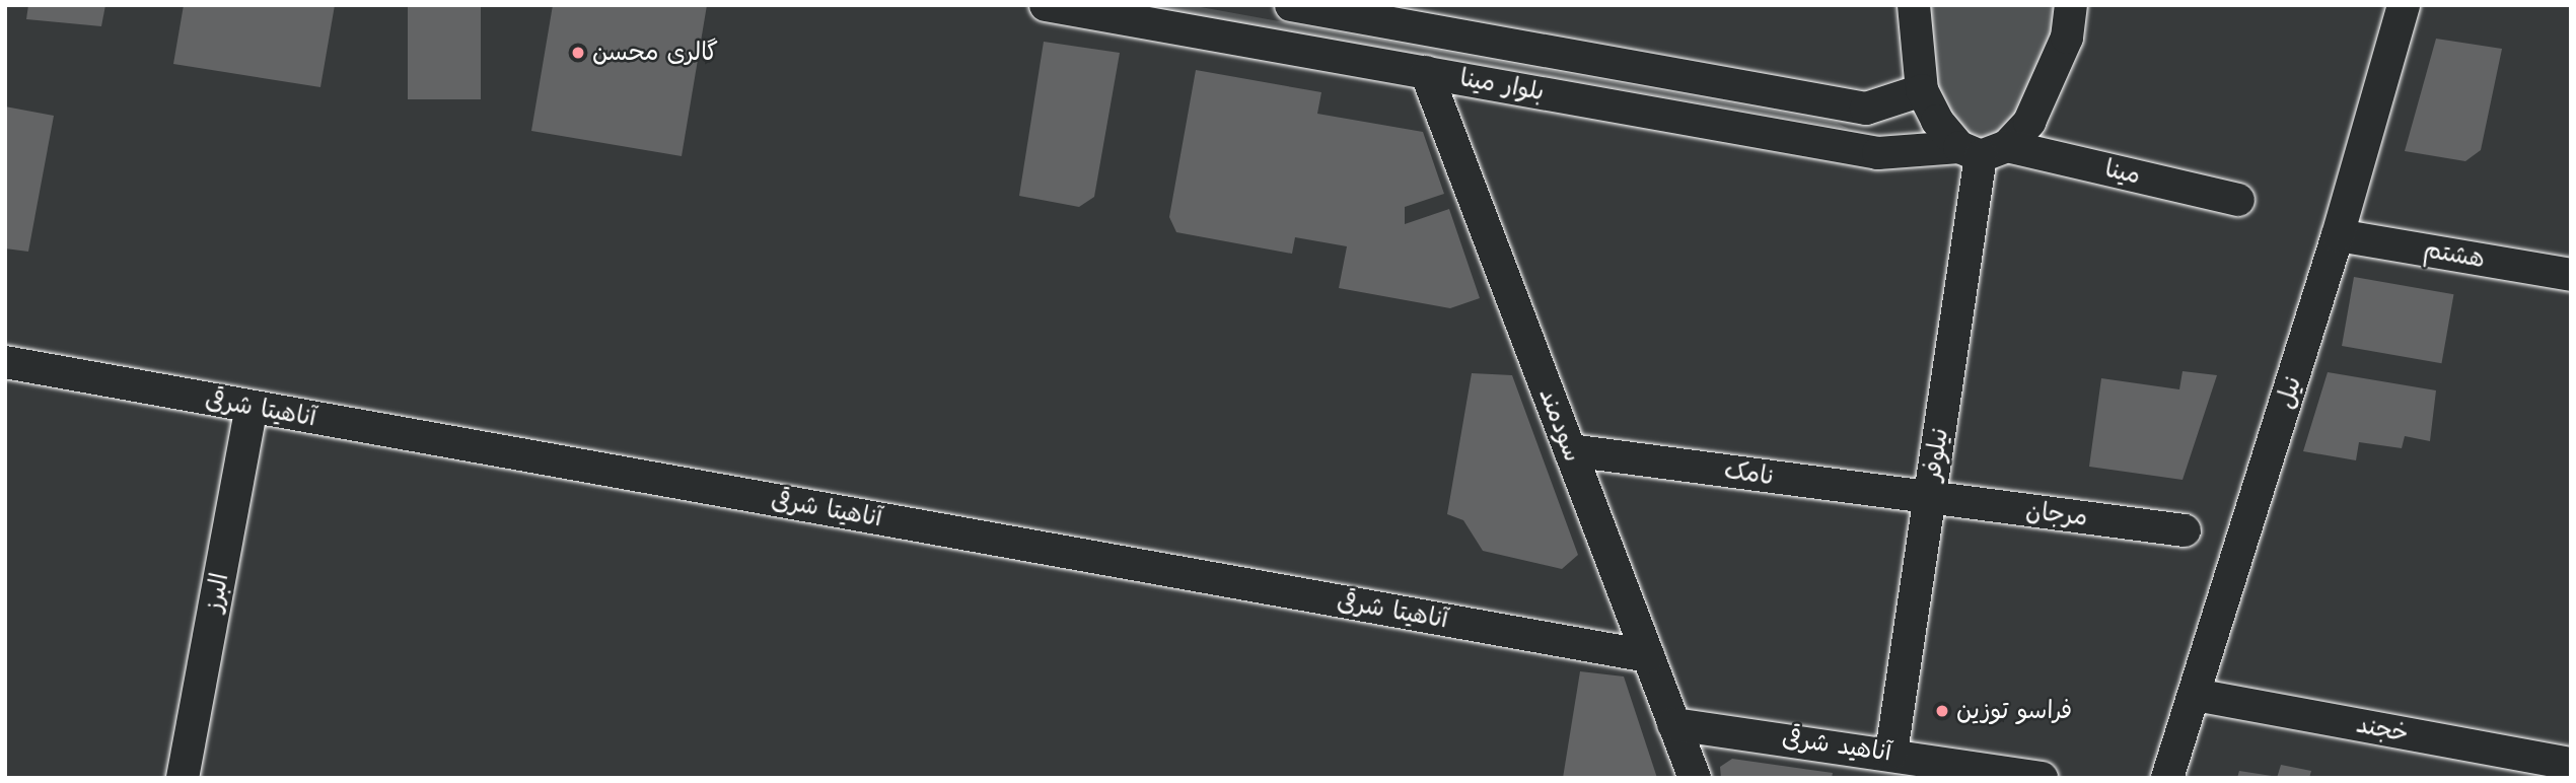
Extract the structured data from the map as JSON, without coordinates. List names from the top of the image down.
{
  "streets": {
    "street": [
      "بلوار مینا",
      "مینا",
      "هشتم",
      "نیل",
      "آناهیتا شرقی",
      "سودمند",
      "نیلوفر",
      "نامک",
      "مرجان",
      "البرز",
      "خجند",
      "آناهید شرقی"
    ]
  },
  "crossings": [
    ["بلوار مینا", "مینا"],
    ["بلوار مینا", "سودمند"],
    ["بلوار مینا", "نیلوفر"],
    ["مینا", "نیلوفر"],
    ["هشتم", "نیل"],
    ["نیل", "خجند"],
    ["آناهیتا شرقی", "سودمند"],
    ["آناهیتا شرقی", "البرز"],
    ["سودمند", "نامک"],
    ["سودمند", "آناهید شرقی"],
    ["نیلوفر", "نامک"],
    ["نیلوفر", "مرجان"],
    ["نیلوفر", "آناهید شرقی"],
    ["نامک", "مرجان"]
  ],
  "places": ["گالری محسن", "فراسو توزین"]
}
